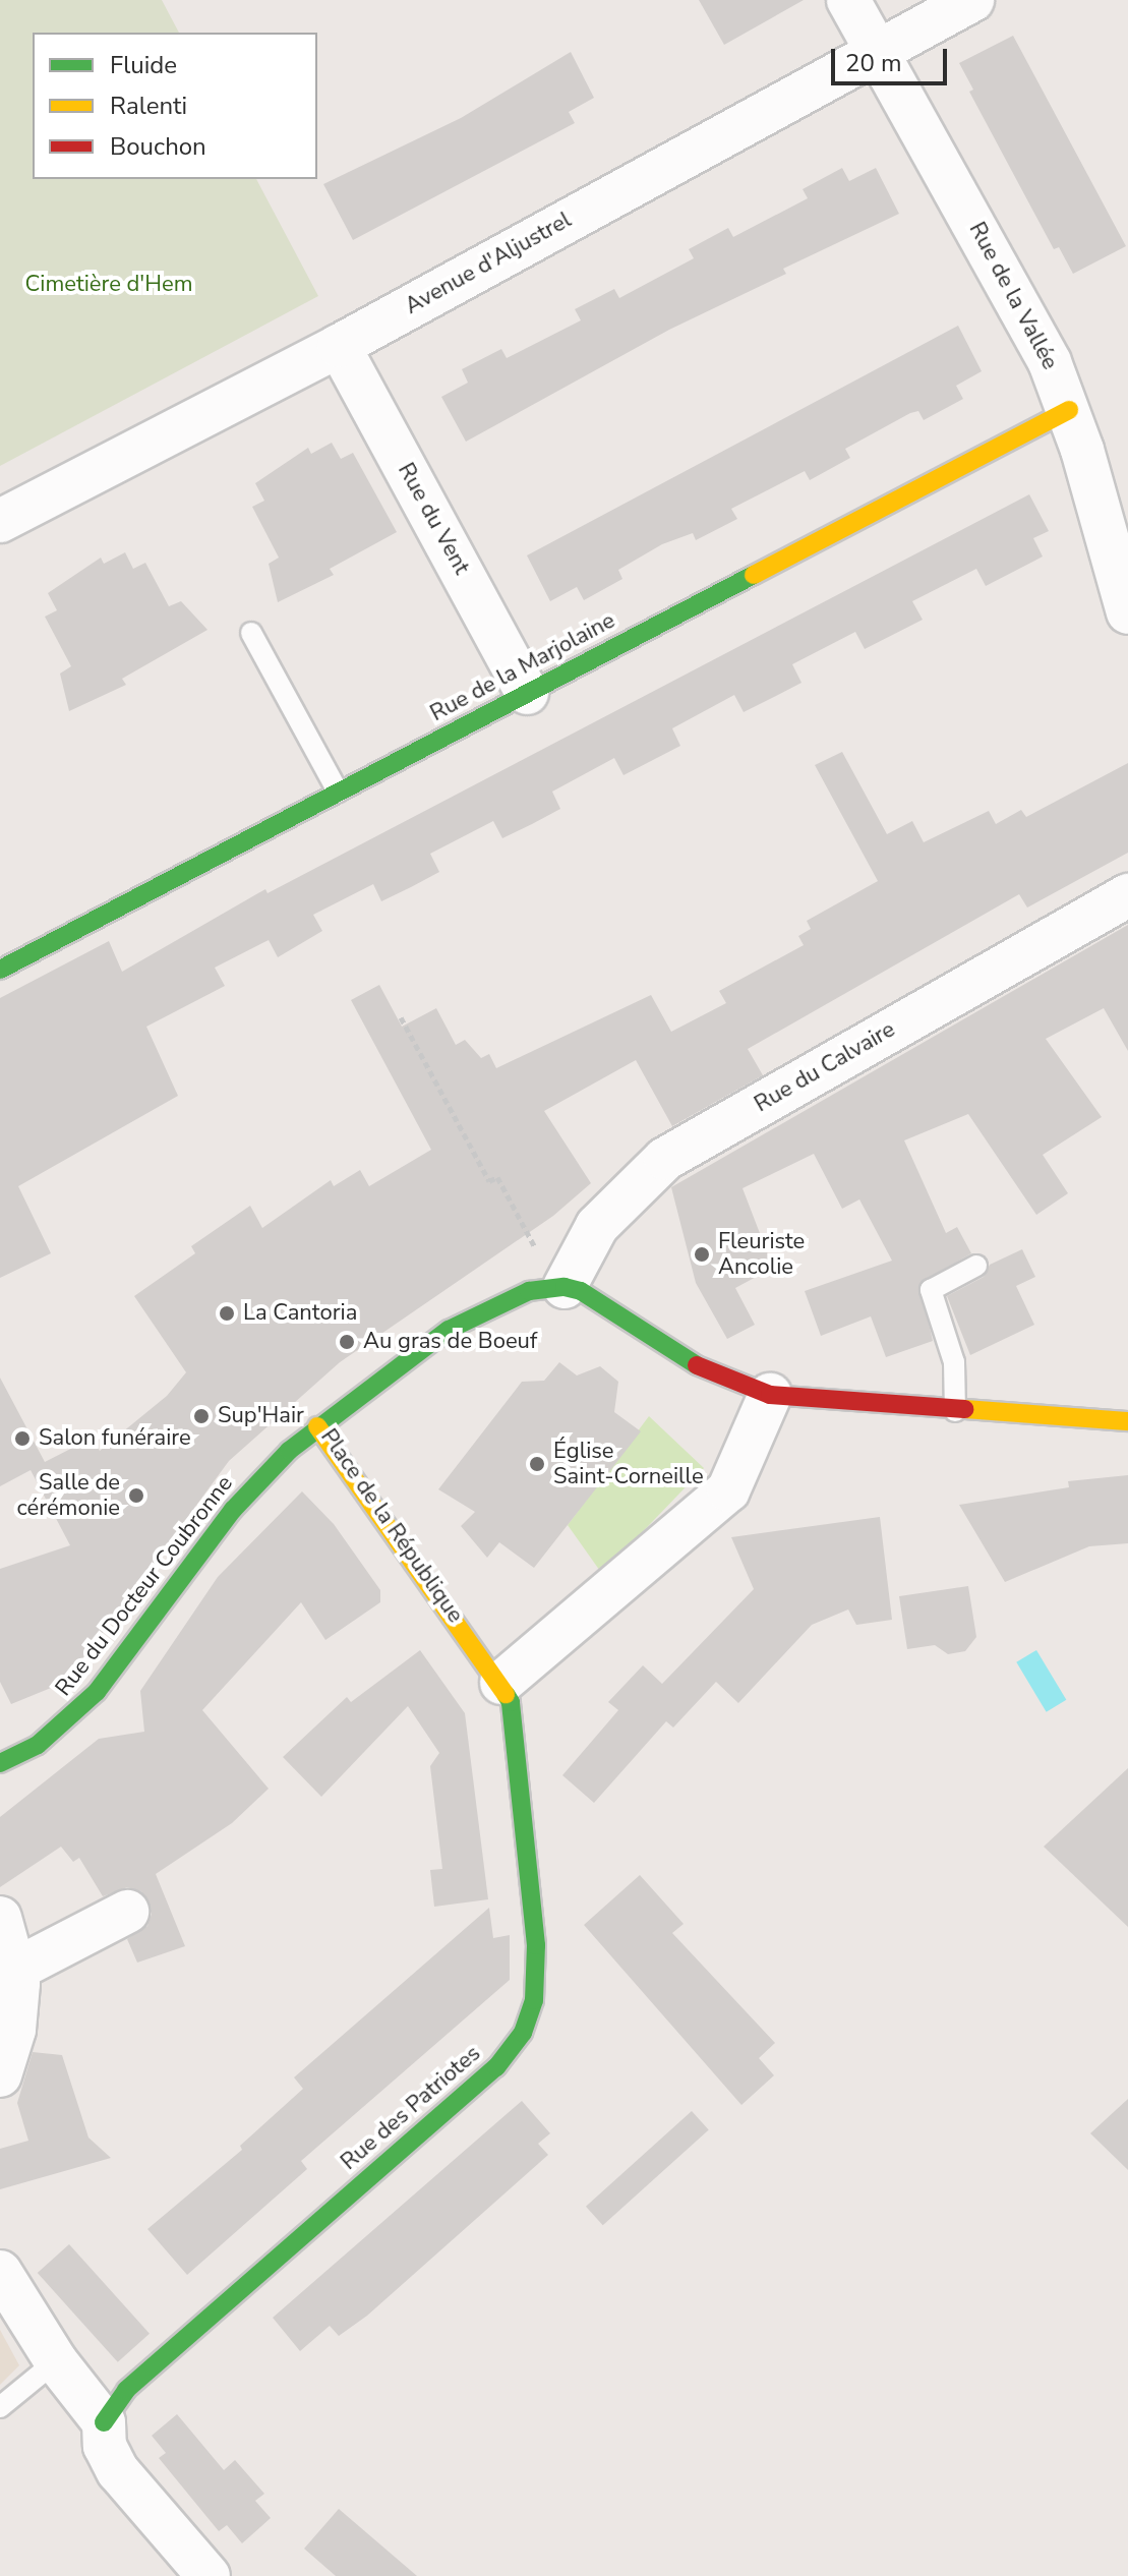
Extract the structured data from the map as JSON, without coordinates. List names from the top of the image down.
{
  "streets": {
    "street": [
      "Avenue d'Aljustrel",
      "Rue de la Vallée",
      "Rue du Vent",
      "Rue de la Marjolaine",
      "Rue du Calvaire",
      "Place de la République",
      "Rue du Docteur Coubronne",
      "Rue des Patriotes"
    ]
  },
  "crossings": [
    ["Avenue d'Aljustrel", "Rue de la Vallée"],
    ["Avenue d'Aljustrel", "Rue du Vent"],
    ["Rue de la Vallée", "Rue de la Marjolaine"],
    ["Rue du Vent", "Rue de la Marjolaine"],
    ["Rue du Calvaire", "Place de la République"],
    ["Place de la République", "Rue du Docteur Coubronne"],
    ["Place de la République", "Rue des Patriotes"]
  ],
  "parks": ["Cimetière d'Hem"],
  "places": [
    "Fleuriste Ancolie",
    "La Cantoria",
    "Au gras de Boeuf",
    "Sup'Hair",
    "Salon funéraire",
    "Église Saint-Corneille",
    "Salle de cérémonie"
  ],
  "legend": ["Fluide", "Ralenti", "Bouchon"],
  "scale_bar": "20 m"
}
